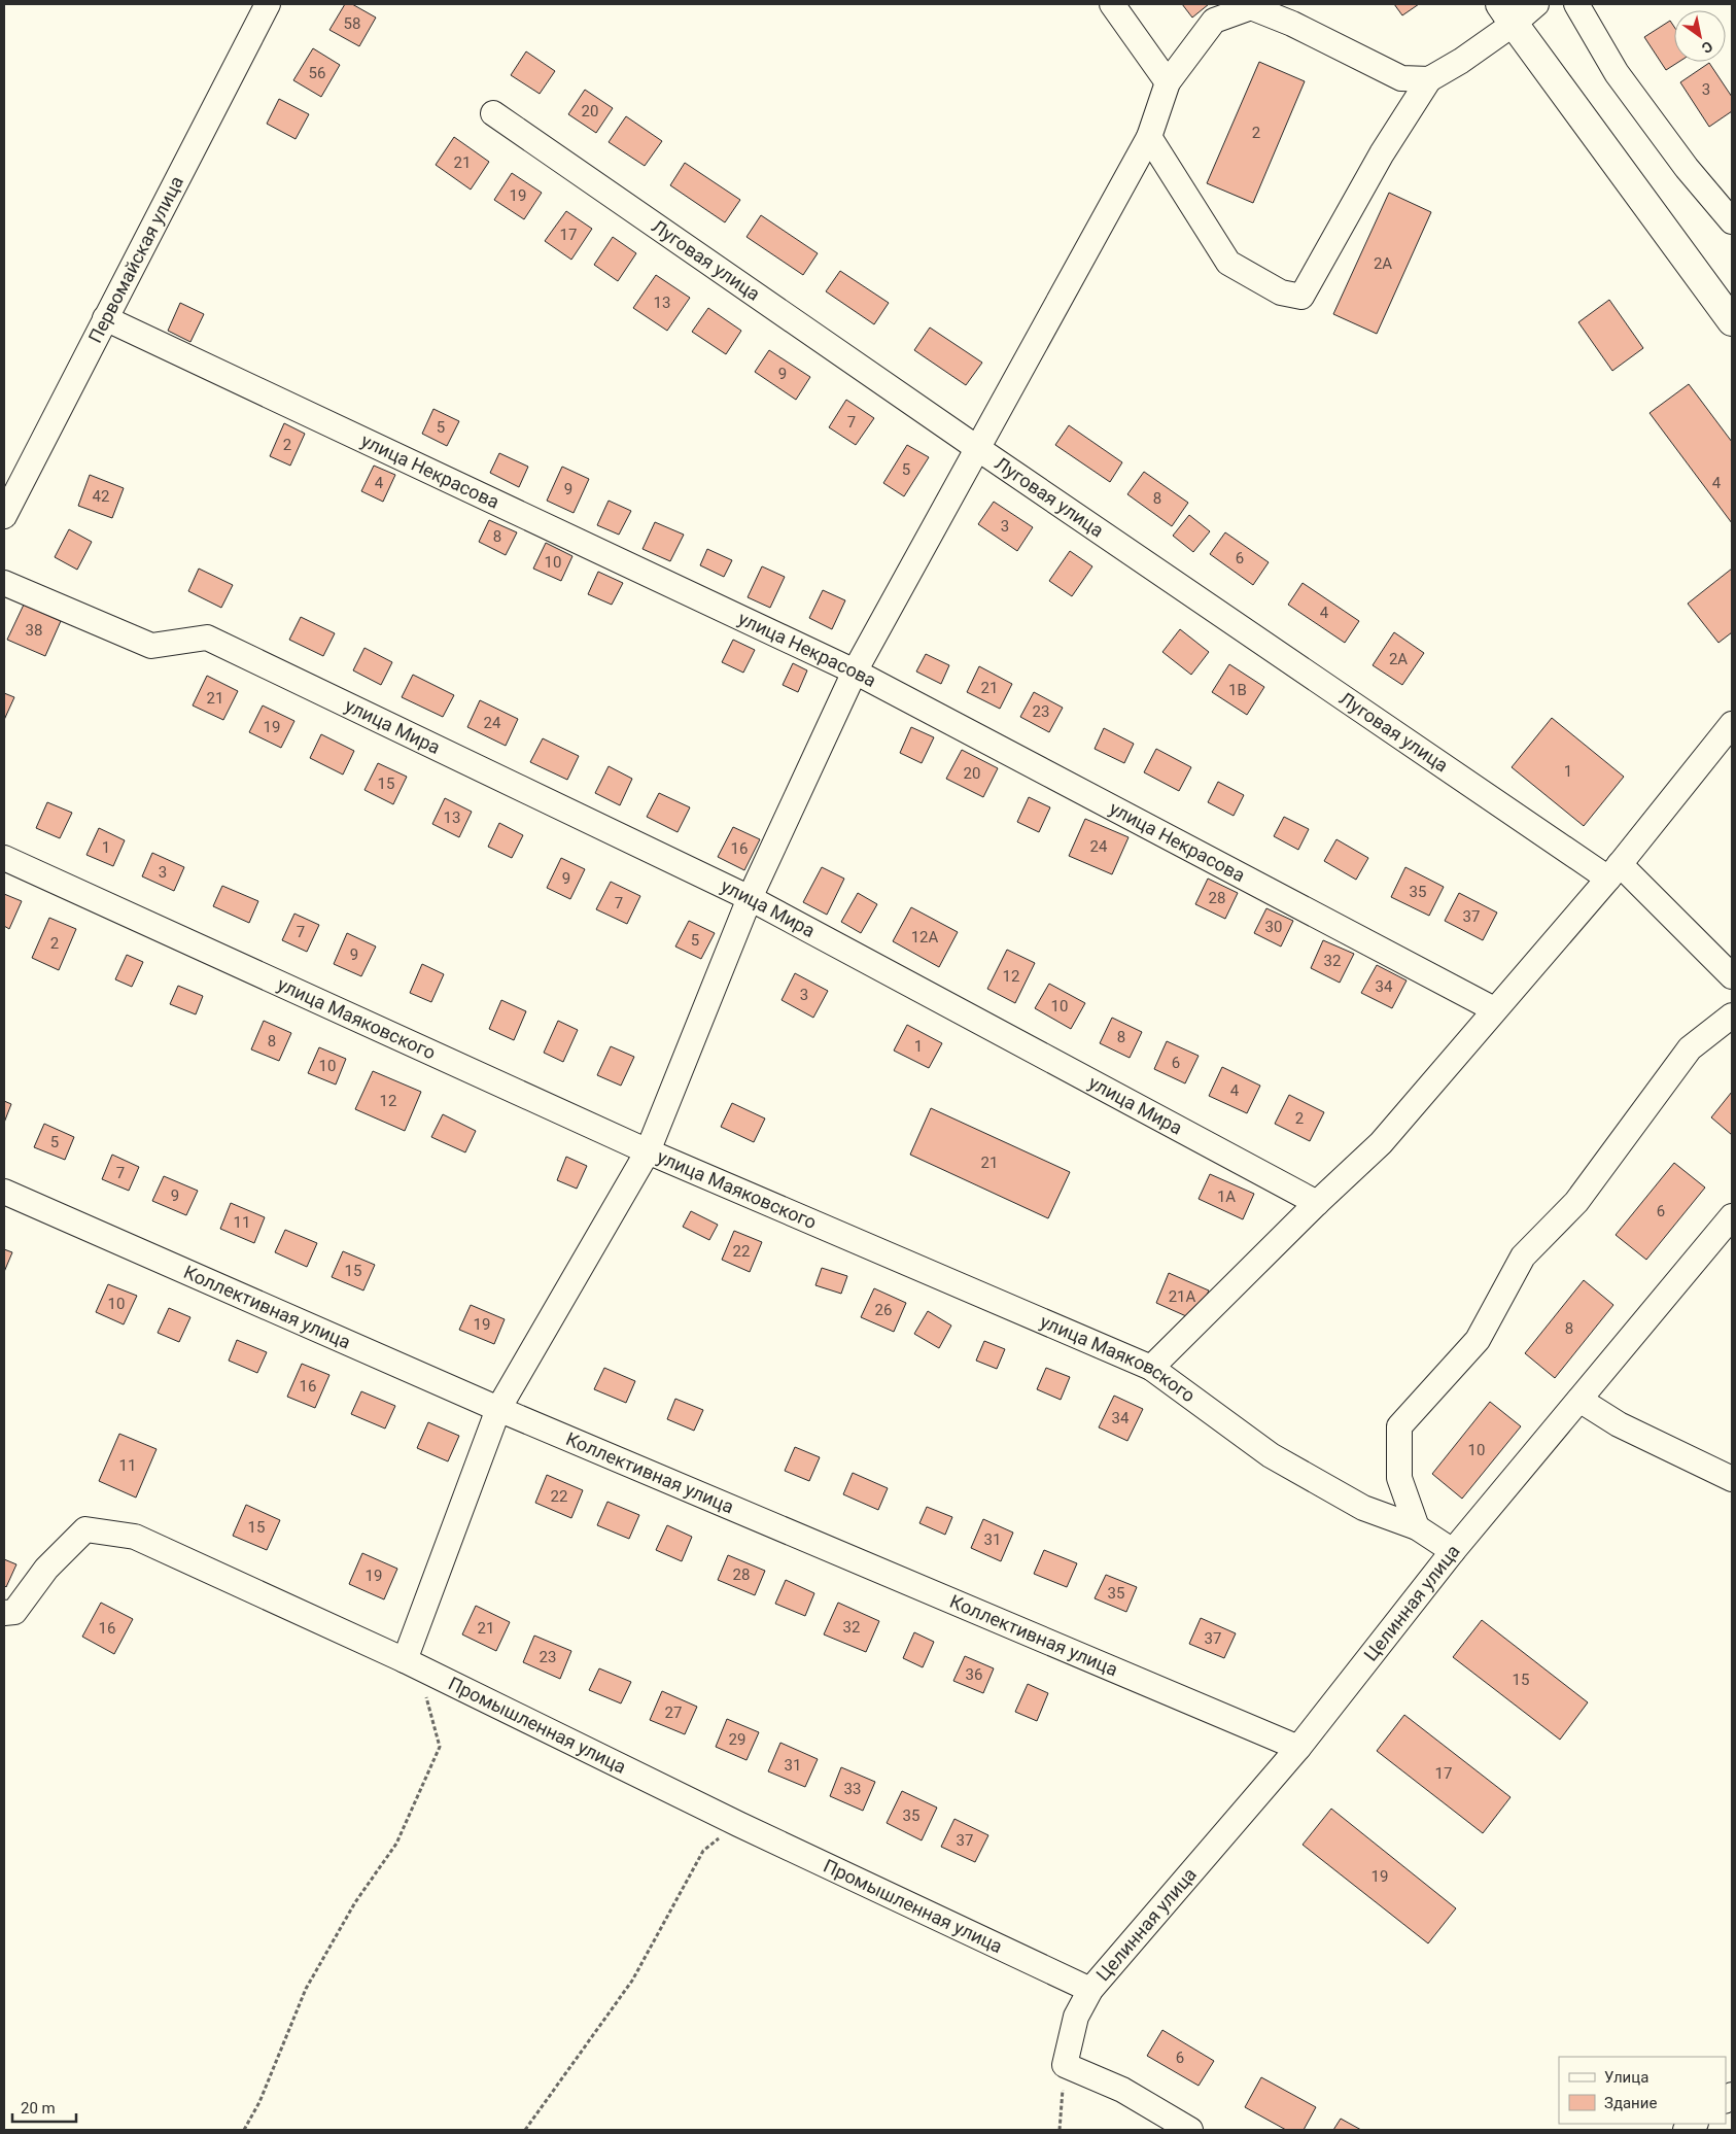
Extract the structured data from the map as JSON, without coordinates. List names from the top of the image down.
{
  "streets": {
    "street": [
      "Первомайская улица",
      "Луговая улица",
      "улица Некрасова",
      "улица Мира",
      "улица Маяковского",
      "Коллективная улица",
      "Целинная улица",
      "Промышленная улица"
    ]
  },
  "crossings": [
    ["Первомайская улица", "улица Некрасова"],
    ["улица Маяковского", "Целинная улица"],
    ["Коллективная улица", "Целинная улица"],
    ["Целинная улица", "Промышленная улица"]
  ],
  "house_numbers": [
    "58",
    "56",
    "3",
    "20",
    "2",
    "21",
    "19",
    "17",
    "2А",
    "13",
    "9",
    "7",
    "5",
    "2",
    "5",
    "4",
    "4",
    "9",
    "42",
    "8",
    "3",
    "8",
    "6",
    "10",
    "4",
    "38",
    "2А",
    "21",
    "1В",
    "21",
    "23",
    "24",
    "19",
    "1",
    "20",
    "15",
    "13",
    "24",
    "1",
    "16",
    "3",
    "9",
    "35",
    "28",
    "7",
    "37",
    "30",
    "7",
    "12А",
    "5",
    "2",
    "9",
    "32",
    "12",
    "34",
    "3",
    "10",
    "8",
    "8",
    "1",
    "6",
    "10",
    "4",
    "12",
    "2",
    "5",
    "21",
    "7",
    "9",
    "1А",
    "6",
    "11",
    "22",
    "15",
    "21А",
    "10",
    "26",
    "19",
    "8",
    "16",
    "34",
    "10",
    "11",
    "22",
    "15",
    "31",
    "28",
    "19",
    "35",
    "32",
    "16",
    "21",
    "37",
    "23",
    "36",
    "15",
    "27",
    "29",
    "31",
    "17",
    "33",
    "35",
    "37",
    "19",
    "6"
  ],
  "legend": ["Улица", "Здание"],
  "scale_bar": "20 m",
  "north": "bottom right"
}
